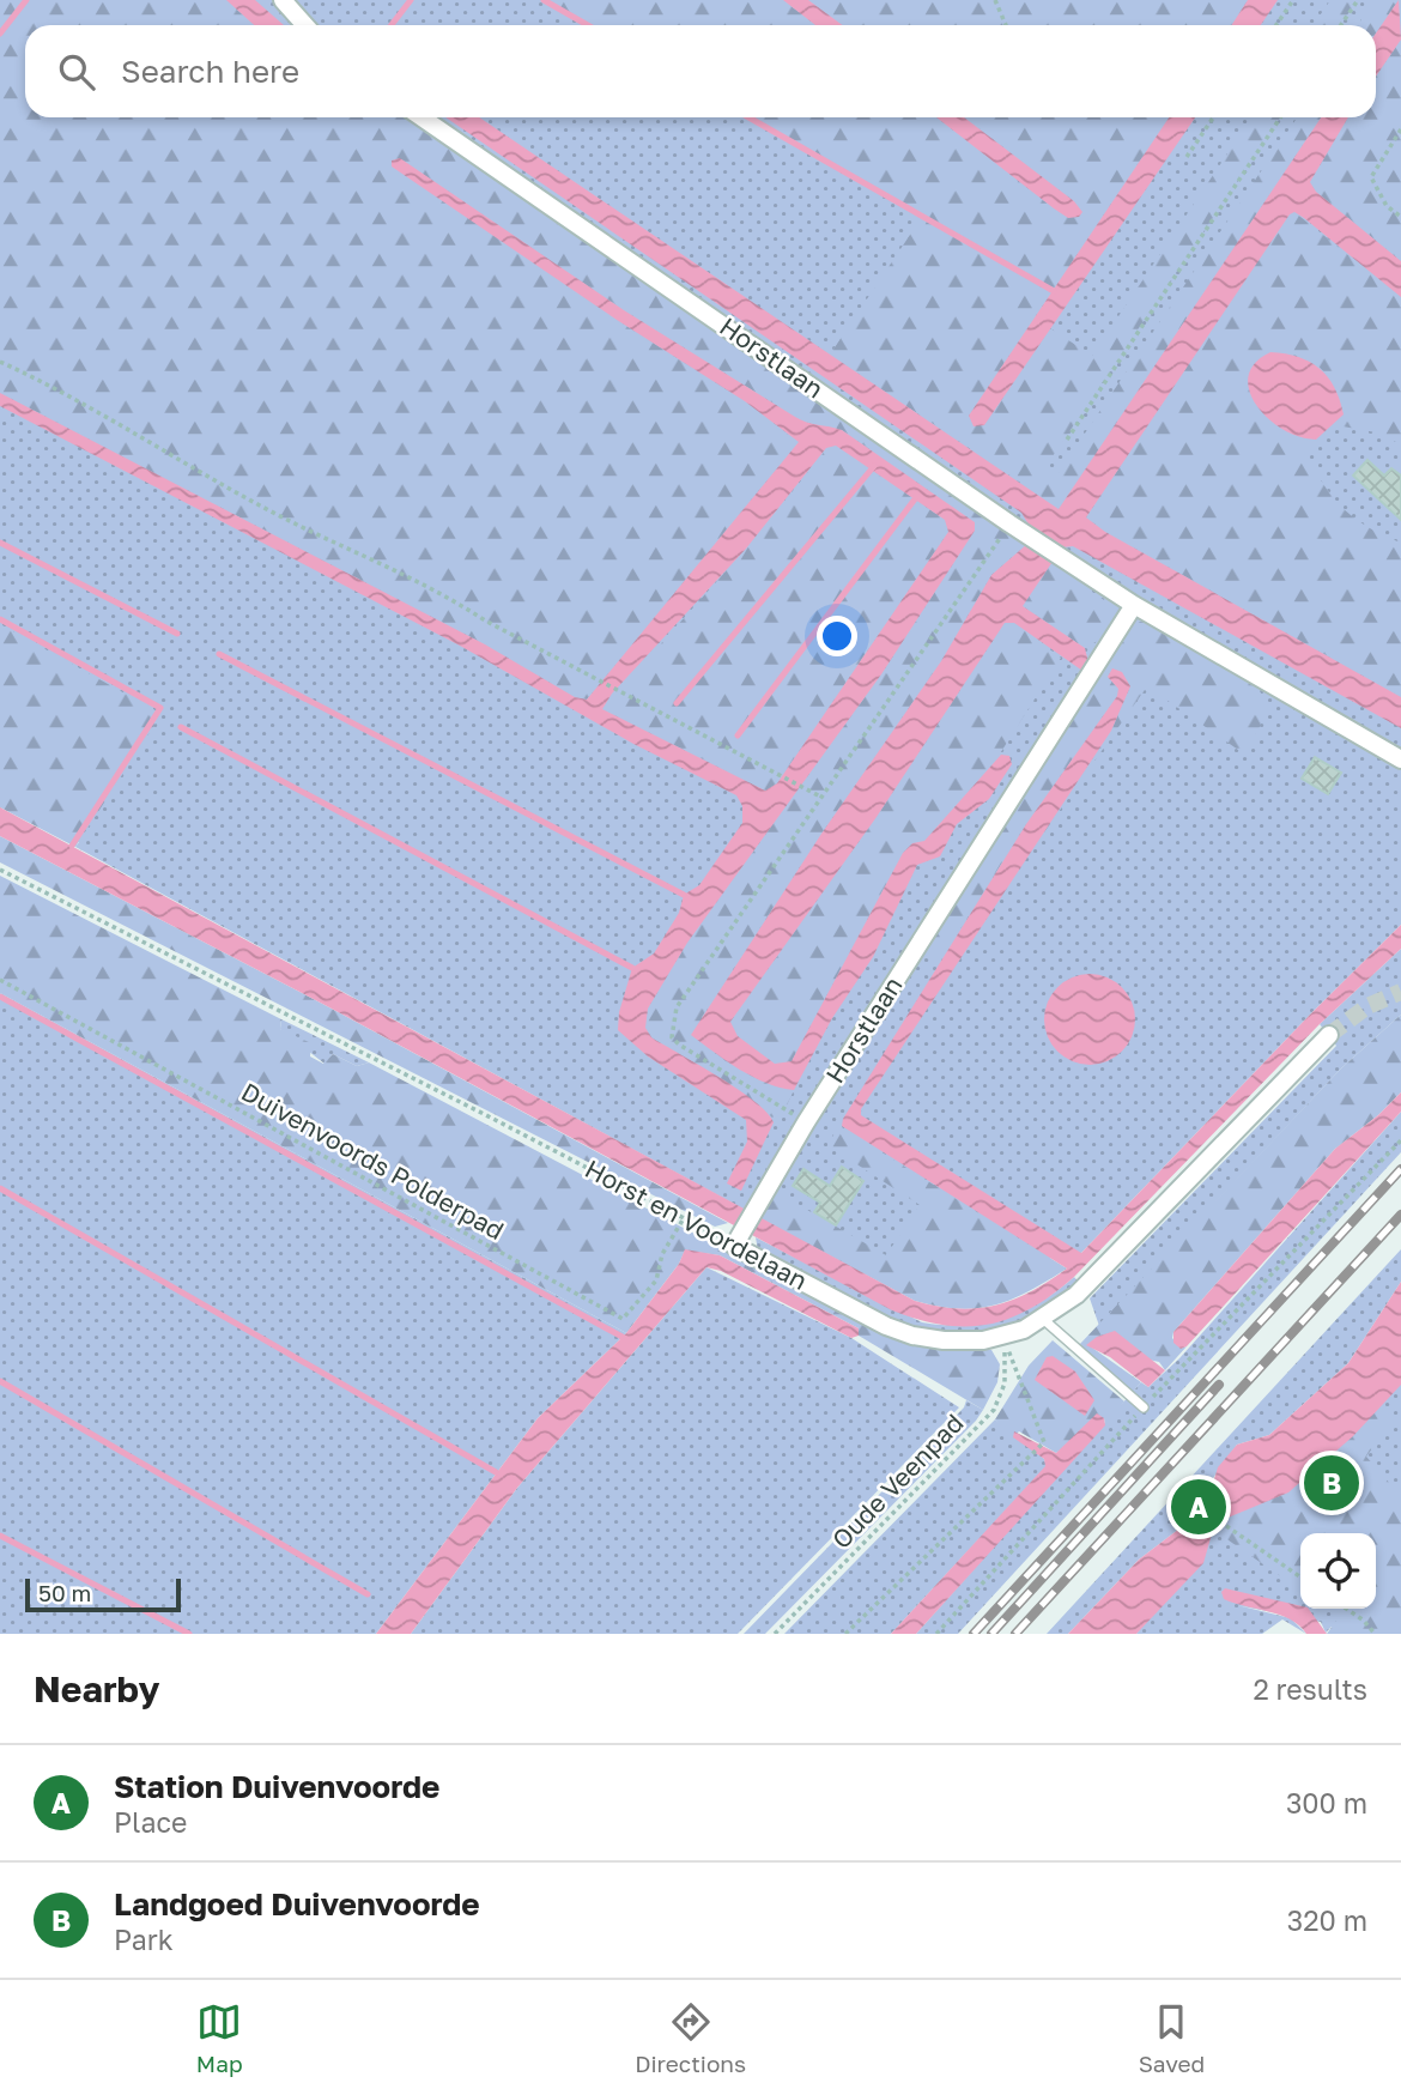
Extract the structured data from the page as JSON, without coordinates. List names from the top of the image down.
{
  "streets": {
    "street": ["Horstlaan", "Horst en Voordelaan"],
    "path": ["Duivenvoords Polderpad", "Oude Veenpad"]
  },
  "crossings": [
    ["Horstlaan", "Horst en Voordelaan"],
    ["Duivenvoords Polderpad", "Horst en Voordelaan"],
    ["Horst en Voordelaan", "Oude Veenpad"]
  ],
  "scale_bar": "50 m",
  "page": {
    "search": "Search here",
    "pins": ["B", "A"],
    "scale": "50 m",
    "heading": ["Nearby", "2 results"],
    "list": [
      {
        "mark": "A",
        "name": "Station Duivenvoorde",
        "note": "Place",
        "value": "300 m"
      },
      {
        "mark": "B",
        "name": "Landgoed Duivenvoorde",
        "note": "Park",
        "value": "320 m"
      }
    ],
    "nav": ["Map", "Directions", "Saved"]
  }
}
